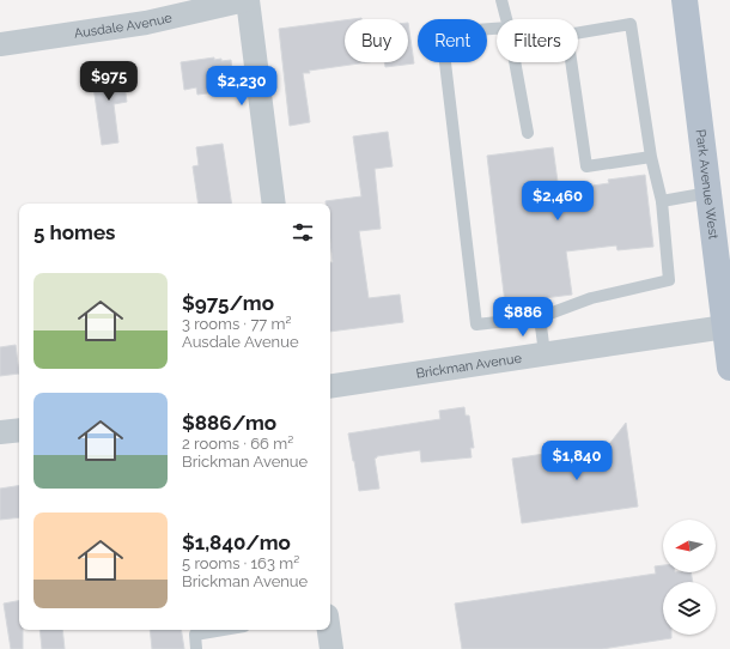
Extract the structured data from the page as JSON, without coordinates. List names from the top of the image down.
{
  "streets": {
    "main road": ["Park Avenue West"],
    "street": ["Ausdale Avenue", "Brickman Avenue"]
  },
  "crossings": [
    ["Park Avenue West", "Brickman Avenue"]
  ],
  "north": "left",
  "page": {
    "chip": ["Buy", "Rent", "Filters"],
    "price": [
      "$975",
      "$2,230",
      "$2,460",
      "$886",
      "$1,840"
    ],
    "heading": "5 homes",
    "list": [
      {
        "name": "$975/mo",
        "note": "3 rooms · 77 m² · Ausdale Avenue"
      },
      {
        "name": "$886/mo",
        "note": "2 rooms · 66 m² · Brickman Avenue"
      },
      {
        "name": "$1,840/mo",
        "note": "5 rooms · 163 m² · Brickman Avenue"
      }
    ]
  }
}
